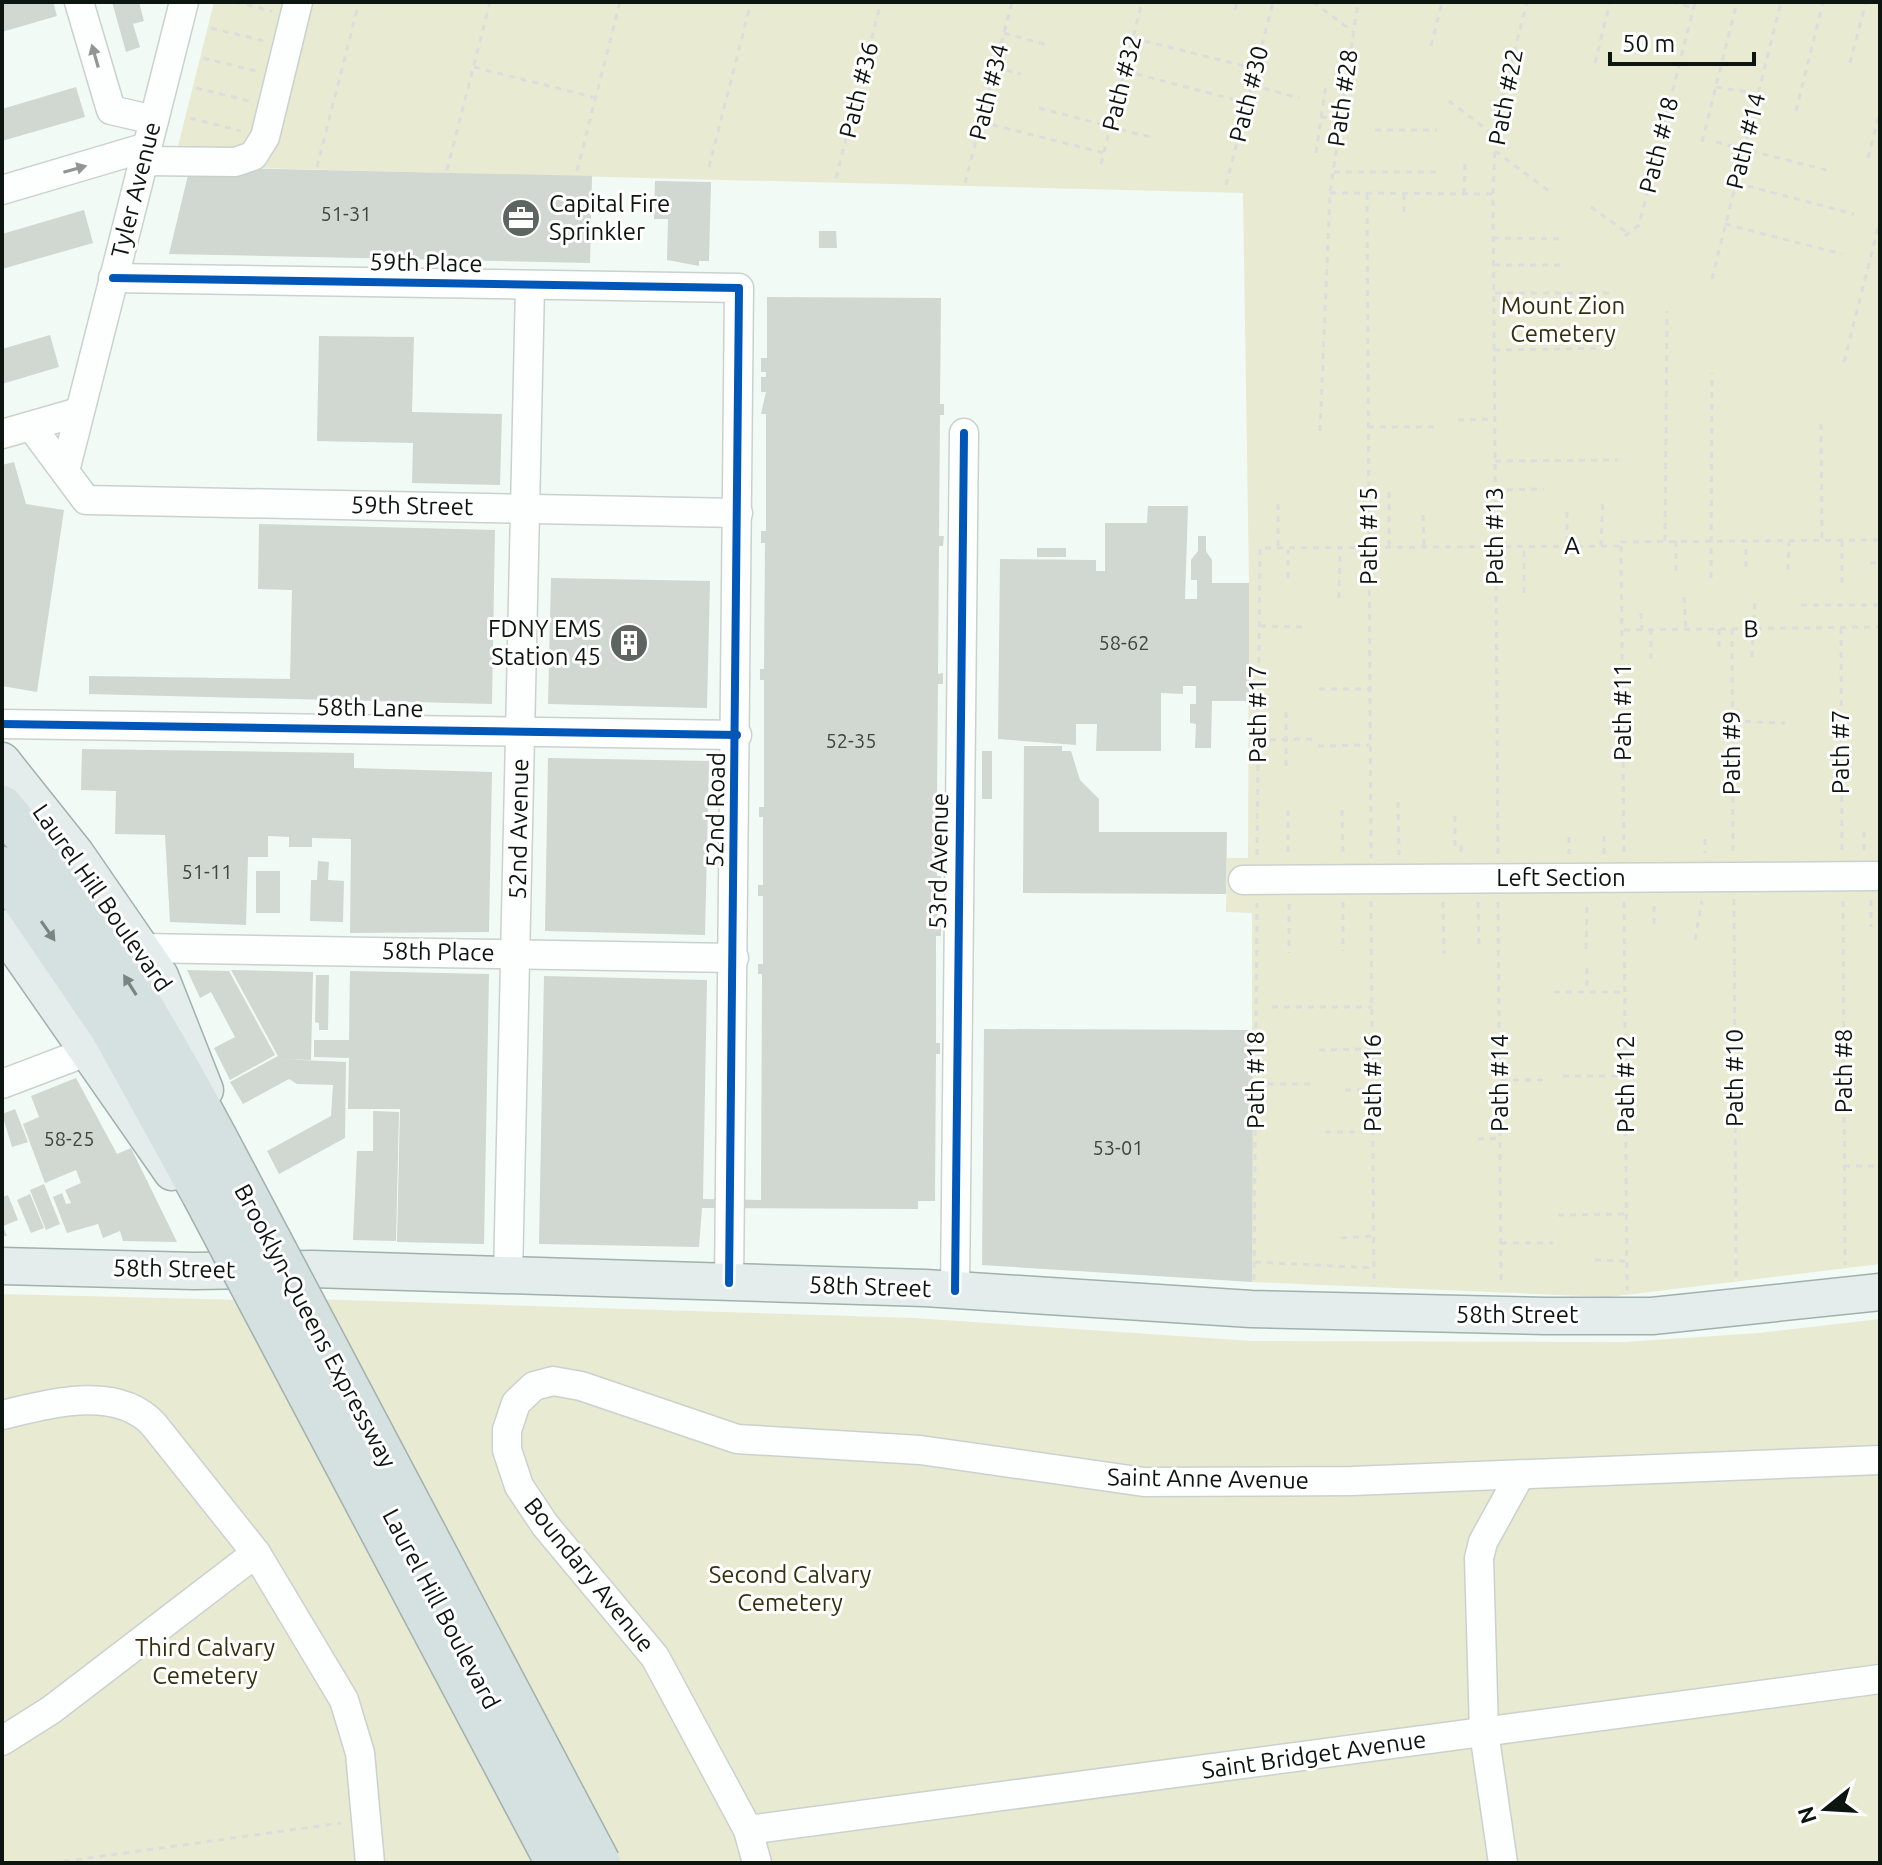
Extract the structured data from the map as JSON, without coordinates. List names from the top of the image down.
{
  "streets": {
    "highway": ["Brooklyn-Queens Expressway"],
    "main road": ["Laurel Hill Boulevard", "58th Street"],
    "street": [
      "Tyler Avenue",
      "59th Place",
      "59th Street",
      "58th Lane",
      "52nd Road",
      "52nd Avenue",
      "53rd Avenue",
      "Left Section",
      "58th Place",
      "Saint Anne Avenue",
      "Boundary Avenue",
      "Saint Bridget Avenue"
    ],
    "path": [
      "Path #32",
      "Path #36",
      "Path #34",
      "Path #30",
      "Path #22",
      "Path #28",
      "Path #14",
      "Path #18",
      "Path #15",
      "Path #13",
      "A",
      "B",
      "Path #11",
      "Path #17",
      "Path #7",
      "Path #9",
      "Path #8",
      "Path #10",
      "Path #16",
      "Path #12"
    ]
  },
  "crossings": [
    ["Path #22", "Path #13"],
    ["Path #14", "Path #13"],
    ["Path #14", "Left Section"],
    ["Path #18", "Path #17"],
    ["Path #18", "Left Section"],
    ["Tyler Avenue", "59th Place"],
    ["Tyler Avenue", "59th Street"],
    ["59th Place", "52nd Road"],
    ["59th Place", "52nd Avenue"],
    ["59th Street", "52nd Road"],
    ["59th Street", "52nd Avenue"],
    ["Path #15", "A"],
    ["Path #15", "Left Section"],
    ["Path #15", "Path #16"],
    ["Path #13", "A"],
    ["Path #13", "Left Section"],
    ["A", "Path #11"],
    ["A", "Path #17"],
    ["B", "Path #11"],
    ["B", "Path #7"],
    ["B", "Path #9"],
    ["58th Lane", "52nd Road"],
    ["58th Lane", "52nd Avenue"],
    ["Path #11", "Left Section"],
    ["Path #11", "Path #12"],
    ["Path #17", "Left Section"],
    ["Path #7", "Left Section"],
    ["Path #7", "Path #8"],
    ["Path #9", "Left Section"],
    ["Path #9", "Path #10"],
    ["52nd Road", "58th Place"],
    ["52nd Road", "58th Street"],
    ["52nd Avenue", "58th Place"],
    ["52nd Avenue", "58th Street"],
    ["53rd Avenue", "58th Street"],
    ["Left Section", "Path #8"],
    ["Left Section", "Path #10"],
    ["Left Section", "Path #16"],
    ["Left Section", "Path #12"],
    ["Laurel Hill Boulevard", "58th Place"],
    ["Laurel Hill Boulevard", "58th Street"],
    ["Saint Anne Avenue", "Boundary Avenue"],
    ["Boundary Avenue", "Saint Bridget Avenue"]
  ],
  "parks": ["Mount Zion Cemetery", "Second Calvary Cemetery", "Third Calvary Cemetery"],
  "places": {
    "office": ["Capital Fire Sprinkler"],
    "building": ["FDNY EMS Station 45"]
  },
  "house_numbers": [
    "51-31",
    "58-62",
    "52-35",
    "51-11",
    "58-25",
    "53-01"
  ],
  "scale_bar": "50 m",
  "north": "left"
}
